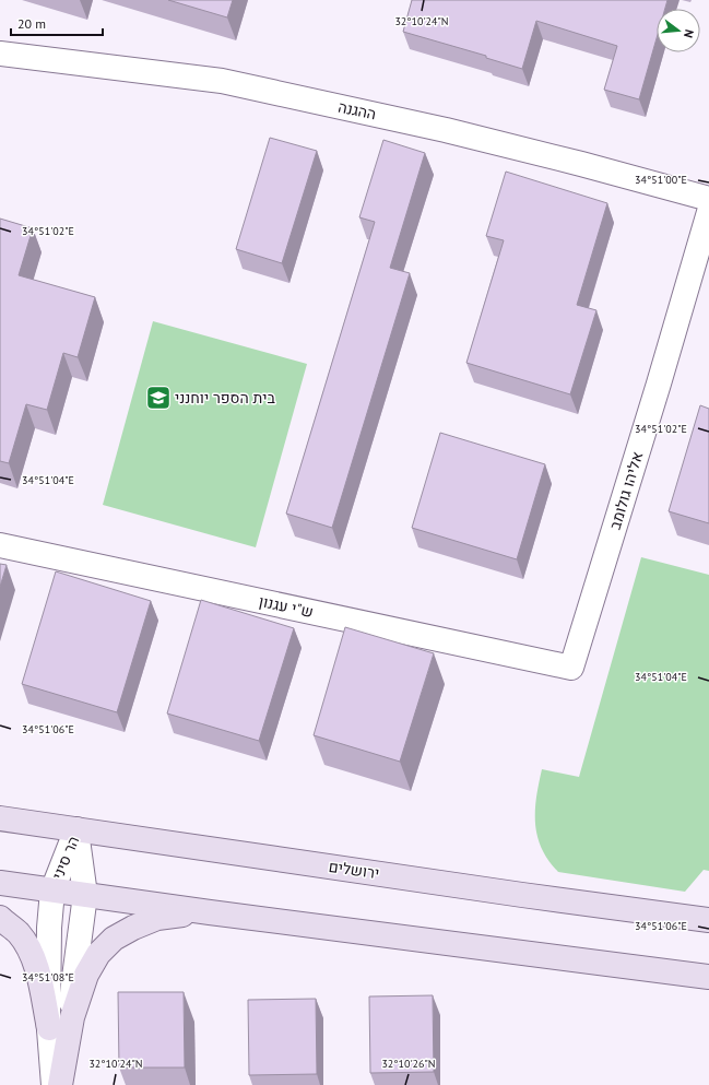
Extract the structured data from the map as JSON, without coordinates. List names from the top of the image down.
{
  "streets": {
    "main road": ["ירושלים"],
    "street": [
      "ההגנה",
      "אליהו גולומב",
      "ש\"י עגנון",
      "הר סיני"
    ]
  },
  "crossings": [
    ["אליהו גולומב", "ש\"י עגנון"],
    ["הר סיני", "ירושלים"]
  ],
  "places": {
    "school or university": ["בית הספר יוחנני"]
  },
  "scale_bar": "20 m",
  "north": "right",
  "coordinates": [
    "32°10'24\"N",
    "34°51'00\"E",
    "34°51'02\"E",
    "34°51'04\"E",
    "34°51'06\"E",
    "34°51'08\"E",
    "32°10'26\"N"
  ]
}
